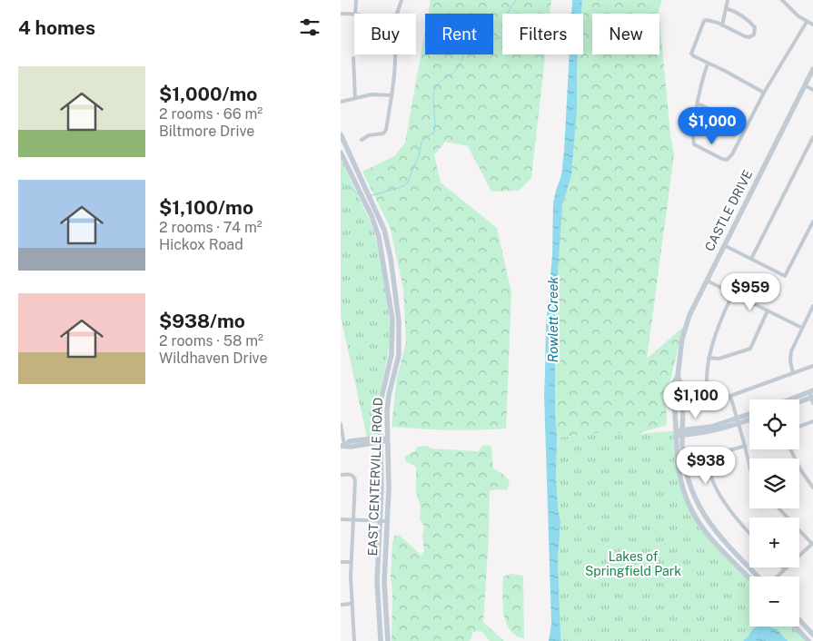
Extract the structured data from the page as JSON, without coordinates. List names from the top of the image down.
{
  "streets": {
    "main road": ["CASTLE DRIVE", "EAST CENTERVILLE ROAD"]
  },
  "water": ["Rowlett Creek"],
  "parks": ["Lakes of Springfield Park"],
  "page": {
    "heading": "4 homes",
    "chip": [
      "Buy",
      "Rent",
      "Filters",
      "New"
    ],
    "list": [
      {
        "name": "$1,000/mo",
        "note": "2 rooms · 66 m² · Biltmore Drive"
      },
      {
        "name": "$1,100/mo",
        "note": "2 rooms · 74 m² · Hickox Road"
      },
      {
        "name": "$938/mo",
        "note": "2 rooms · 58 m² · Wildhaven Drive"
      }
    ],
    "price": [
      "$1,000",
      "$959",
      "$1,100",
      "$938"
    ],
    "map_buttons": ["+", "−"]
  }
}
